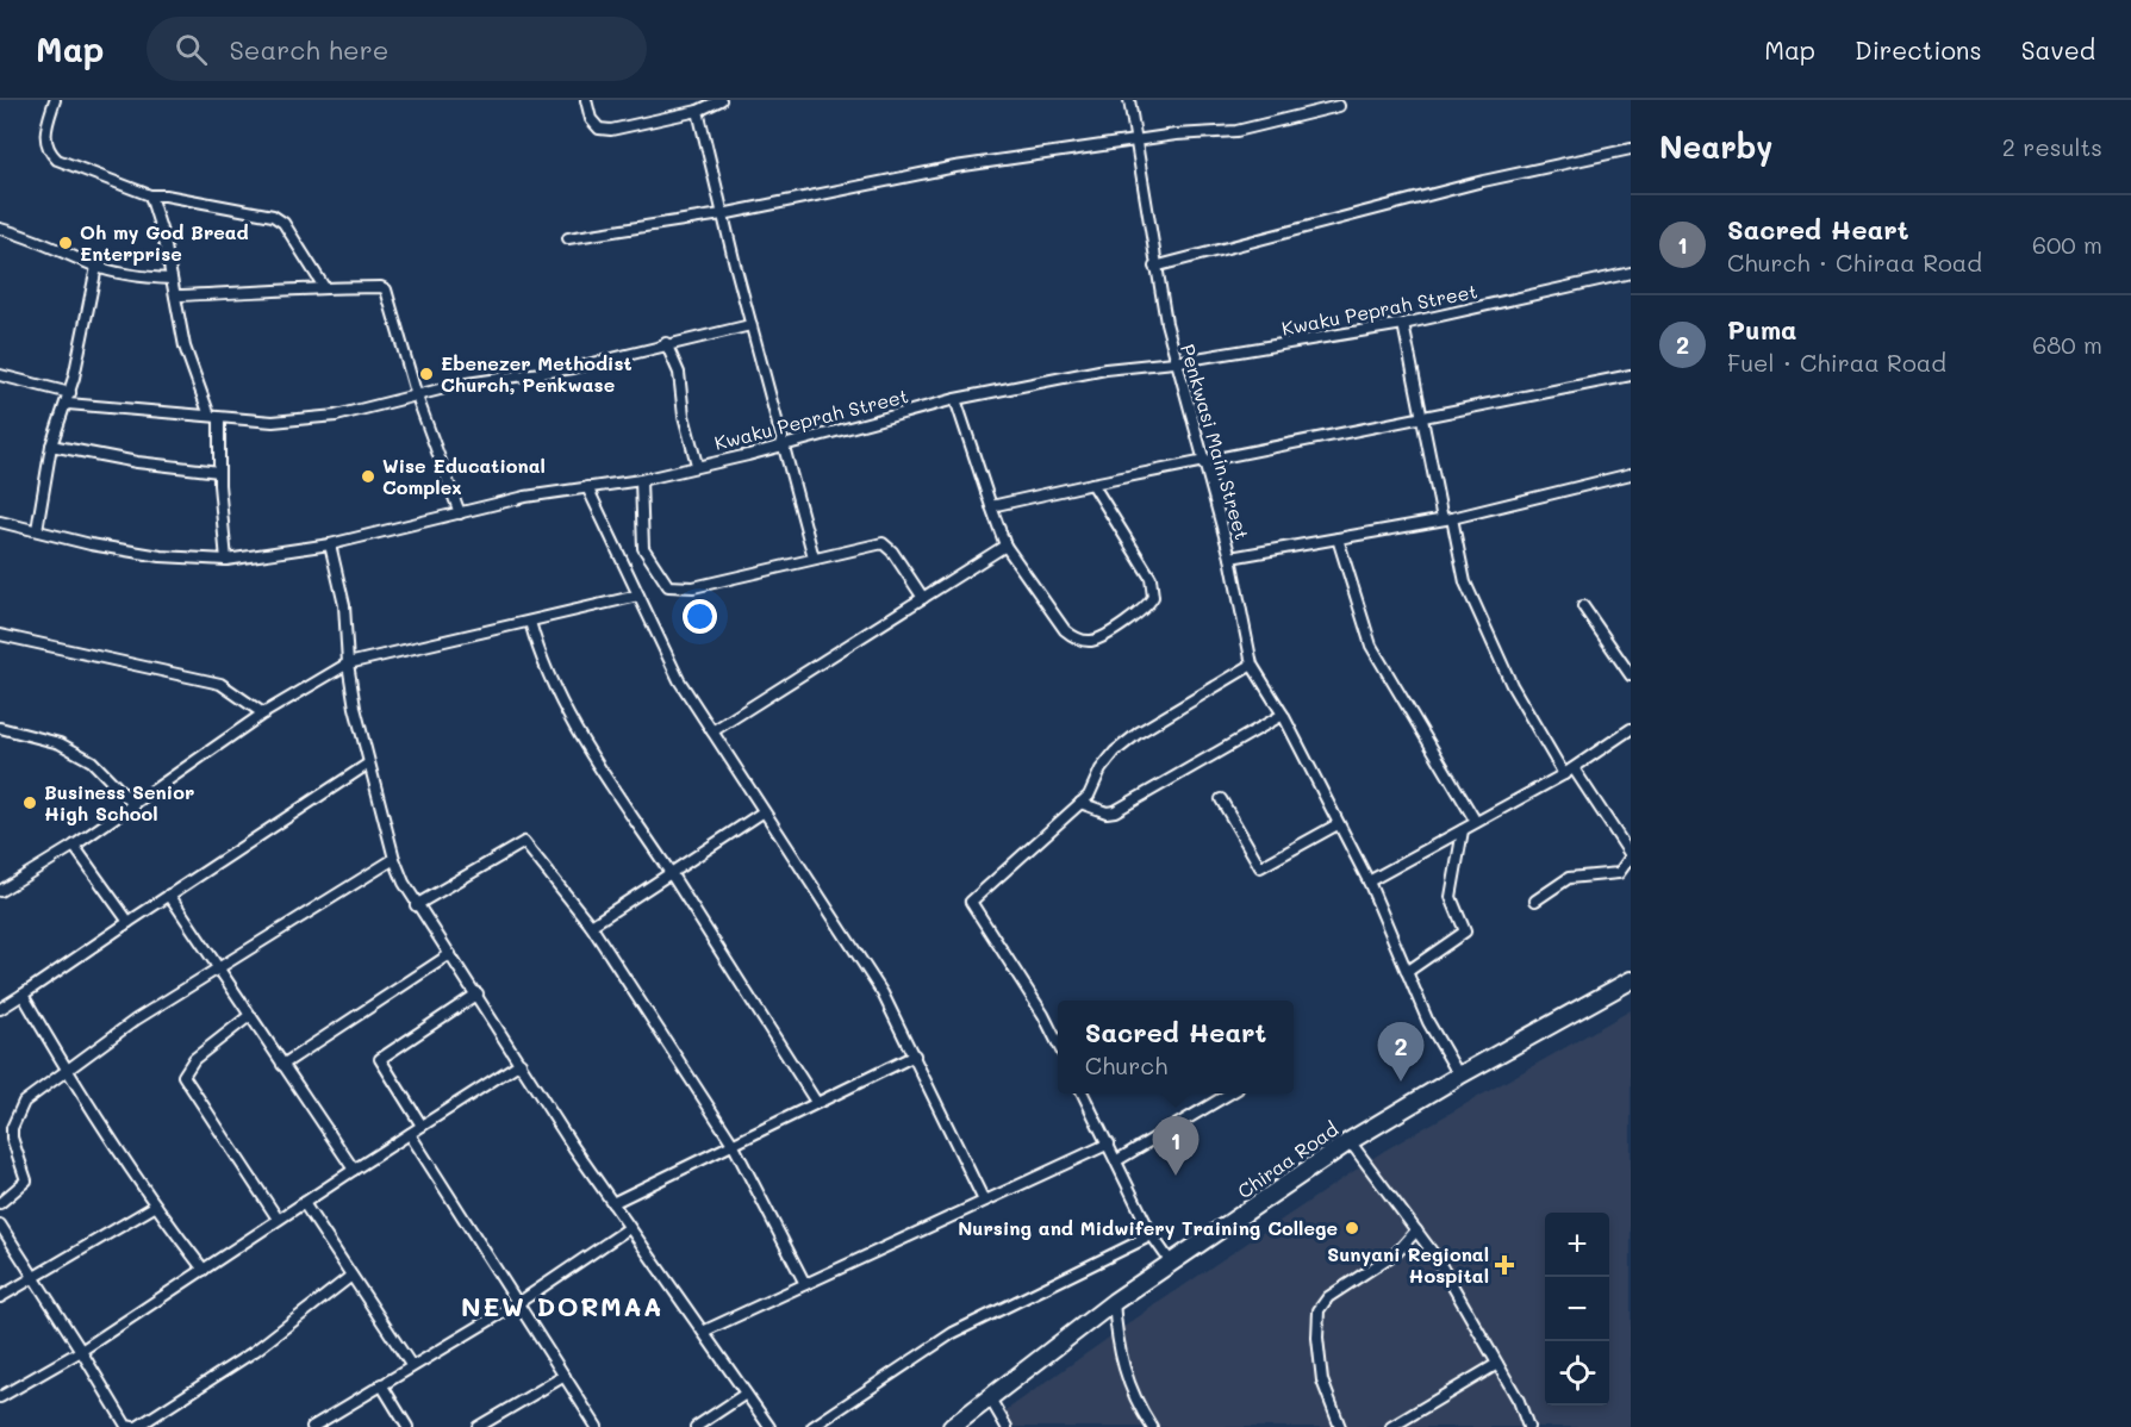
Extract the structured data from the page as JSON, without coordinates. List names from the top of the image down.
{
  "streets": {
    "highway": ["Chiraa Road"],
    "street": ["Kwaku Peprah Street", "Penkwasi Main Street"]
  },
  "crossings": [
    ["Kwaku Peprah Street", "Penkwasi Main Street"]
  ],
  "districts": ["NEW DORMAA"],
  "places": {
    "other": [
      "Oh my God Bread Enterprise",
      "Ebenezer Methodist Church, Penkwase",
      "Wise Educational Complex",
      "Business Senior High School",
      "Nursing and Midwifery Training College"
    ],
    "health": ["Sunyani Regional Hospital"]
  },
  "page": {
    "header": "Map",
    "search": "Search here",
    "nav": ["Map", "Directions", "Saved"],
    "heading": ["Nearby", "2 results"],
    "list": [
      {
        "mark": "1",
        "name": "Sacred Heart",
        "note": "Church · Chiraa Road",
        "value": "600 m"
      },
      {
        "mark": "2",
        "name": "Puma",
        "note": "Fuel · Chiraa Road",
        "value": "680 m"
      }
    ],
    "popup": ["Sacred Heart", "Church"],
    "pins": ["2", "1"],
    "map_buttons": ["+", "−"]
  }
}
